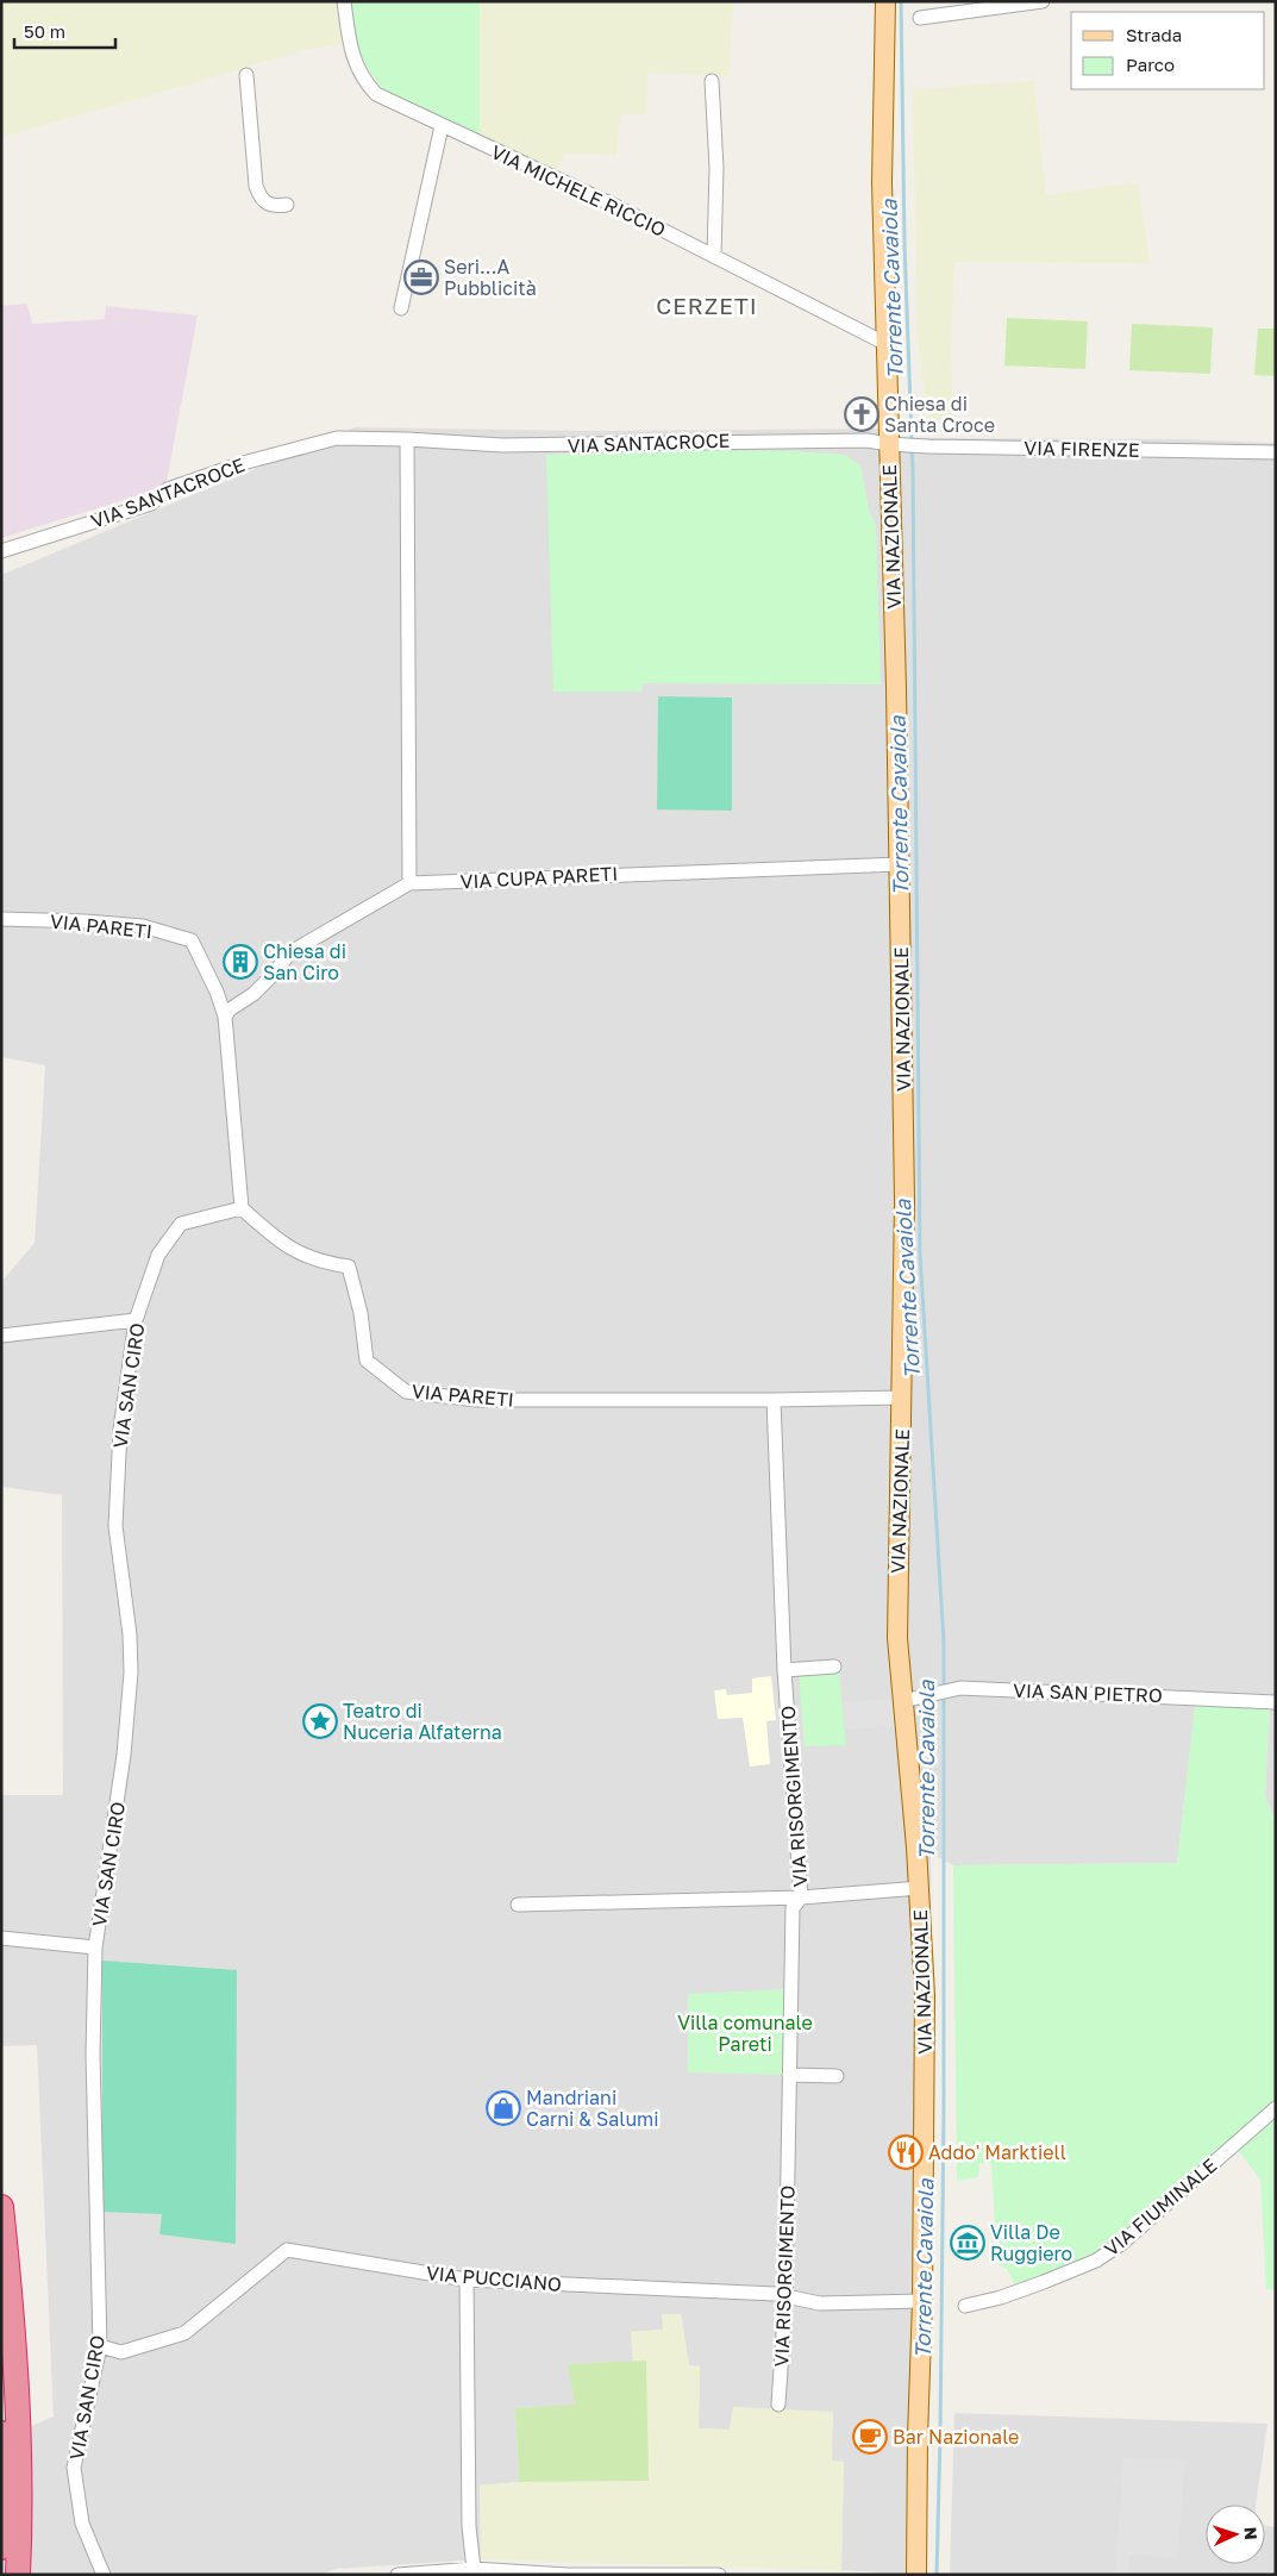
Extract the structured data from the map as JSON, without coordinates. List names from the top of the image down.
{
  "streets": {
    "main road": ["VIA NAZIONALE"],
    "street": [
      "VIA MICHELE RICCIO",
      "VIA SANTACROCE",
      "VIA FIRENZE",
      "VIA CUPA PARETI",
      "VIA PARETI",
      "VIA SAN CIRO",
      "VIA SAN PIETRO",
      "VIA RISORGIMENTO",
      "VIA FIUMINALE",
      "VIA PUCCIANO"
    ]
  },
  "crossings": [
    ["VIA MICHELE RICCIO", "VIA NAZIONALE"],
    ["VIA SANTACROCE", "VIA FIRENZE"],
    ["VIA SANTACROCE", "VIA NAZIONALE"],
    ["VIA FIRENZE", "VIA NAZIONALE"],
    ["VIA NAZIONALE", "VIA CUPA PARETI"],
    ["VIA NAZIONALE", "VIA PARETI"],
    ["VIA NAZIONALE", "VIA SAN PIETRO"],
    ["VIA NAZIONALE", "VIA PUCCIANO"],
    ["VIA CUPA PARETI", "VIA PARETI"],
    ["VIA PARETI", "VIA SAN CIRO"],
    ["VIA PARETI", "VIA RISORGIMENTO"],
    ["VIA SAN CIRO", "VIA PUCCIANO"],
    ["VIA RISORGIMENTO", "VIA PUCCIANO"]
  ],
  "districts": ["CERZETI"],
  "water": ["Torrente Cavaiola"],
  "parks": ["Villa comunale Pareti"],
  "places": {
    "office": ["Seri...A Pubblicità"],
    "church": ["Chiesa di Santa Croce"],
    "building": ["Chiesa di San Ciro"],
    "place": ["Teatro di Nuceria Alfaterna"],
    "shop": ["Mandriani Carni & Salumi"],
    "restaurant": ["Addo' Marktiell"],
    "museum": ["Villa De Ruggiero"],
    "cafe": ["Bar Nazionale"]
  },
  "legend": ["Strada", "Parco"],
  "scale_bar": "50 m",
  "north": "right"
}
